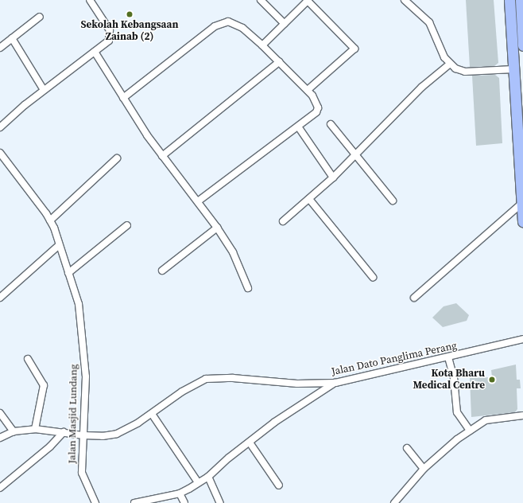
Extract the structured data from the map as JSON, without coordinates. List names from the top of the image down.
{
  "streets": {
    "street": ["Jalan Dato Panglima Perang", "Jalan Masjid Lundang"]
  },
  "crossings": [
    ["Jalan Dato Panglima Perang", "Jalan Masjid Lundang"]
  ],
  "places": ["Sekolah Kebangsaan Zainab (2)", "Kota Bharu Medical Centre"]
}
